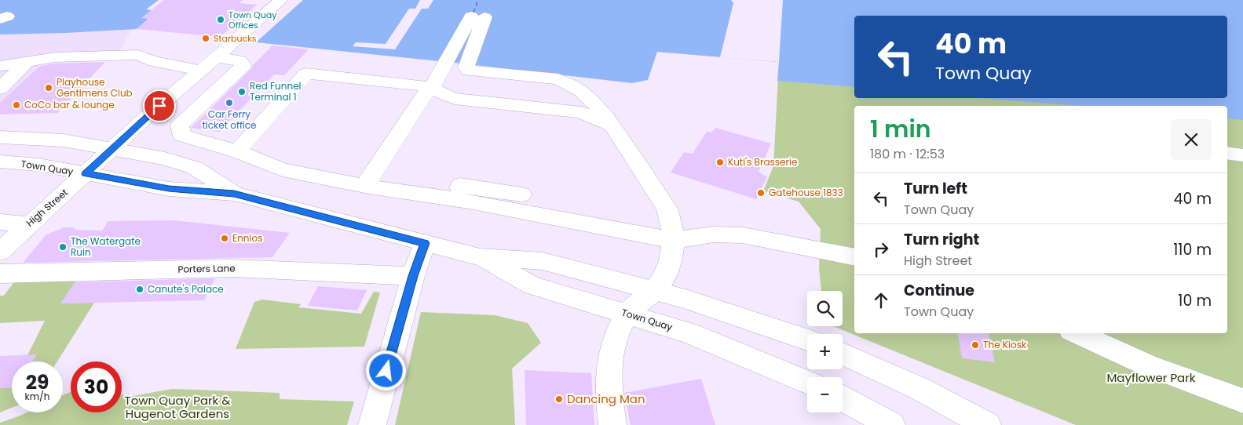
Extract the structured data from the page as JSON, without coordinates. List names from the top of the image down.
{
  "streets": {
    "main road": ["Town Quay", "High Street", "Porters Lane"]
  },
  "crossings": [
    ["Town Quay", "High Street"]
  ],
  "parks": ["Mayflower Park", "Town Quay Park & Hugenot Gardens"],
  "places": [
    "Town Quay Offices",
    "Starbucks",
    "Playhouse Gentlmens Club",
    "Red Funnel Terminal 1",
    "Car Ferry ticket office",
    "CoCo bar & lounge",
    "Kuti's Brasserie",
    "Gatehouse 1833",
    "Ennios",
    "The Watergate Ruin",
    "Canute's Palace",
    "The Kiosk",
    "Dancing Man"
  ],
  "page": {
    "turn": ["40 m", "Town Quay"],
    "heading": ["1 min", "180 m · 12:53"],
    "list": [
      {
        "name": "Turn left",
        "note": "Town Quay",
        "value": "40 m"
      },
      {
        "name": "Turn right",
        "note": "High Street",
        "value": "110 m"
      },
      {
        "name": "Continue",
        "note": "Town Quay",
        "value": "10 m"
      }
    ],
    "map_buttons": ["+", "−"],
    "speed": "29 km/h",
    "limit": "30"
  }
}
